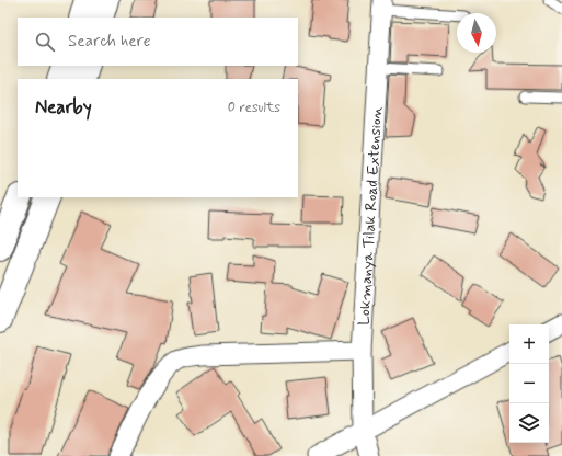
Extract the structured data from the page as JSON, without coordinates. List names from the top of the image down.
{
  "streets": {
    "street": ["Lokmanya Tilak Road Extension"]
  },
  "north": "bottom",
  "page": {
    "search": "Search here",
    "heading": ["Nearby", "0 results"],
    "map_buttons": ["+", "−"]
  }
}
